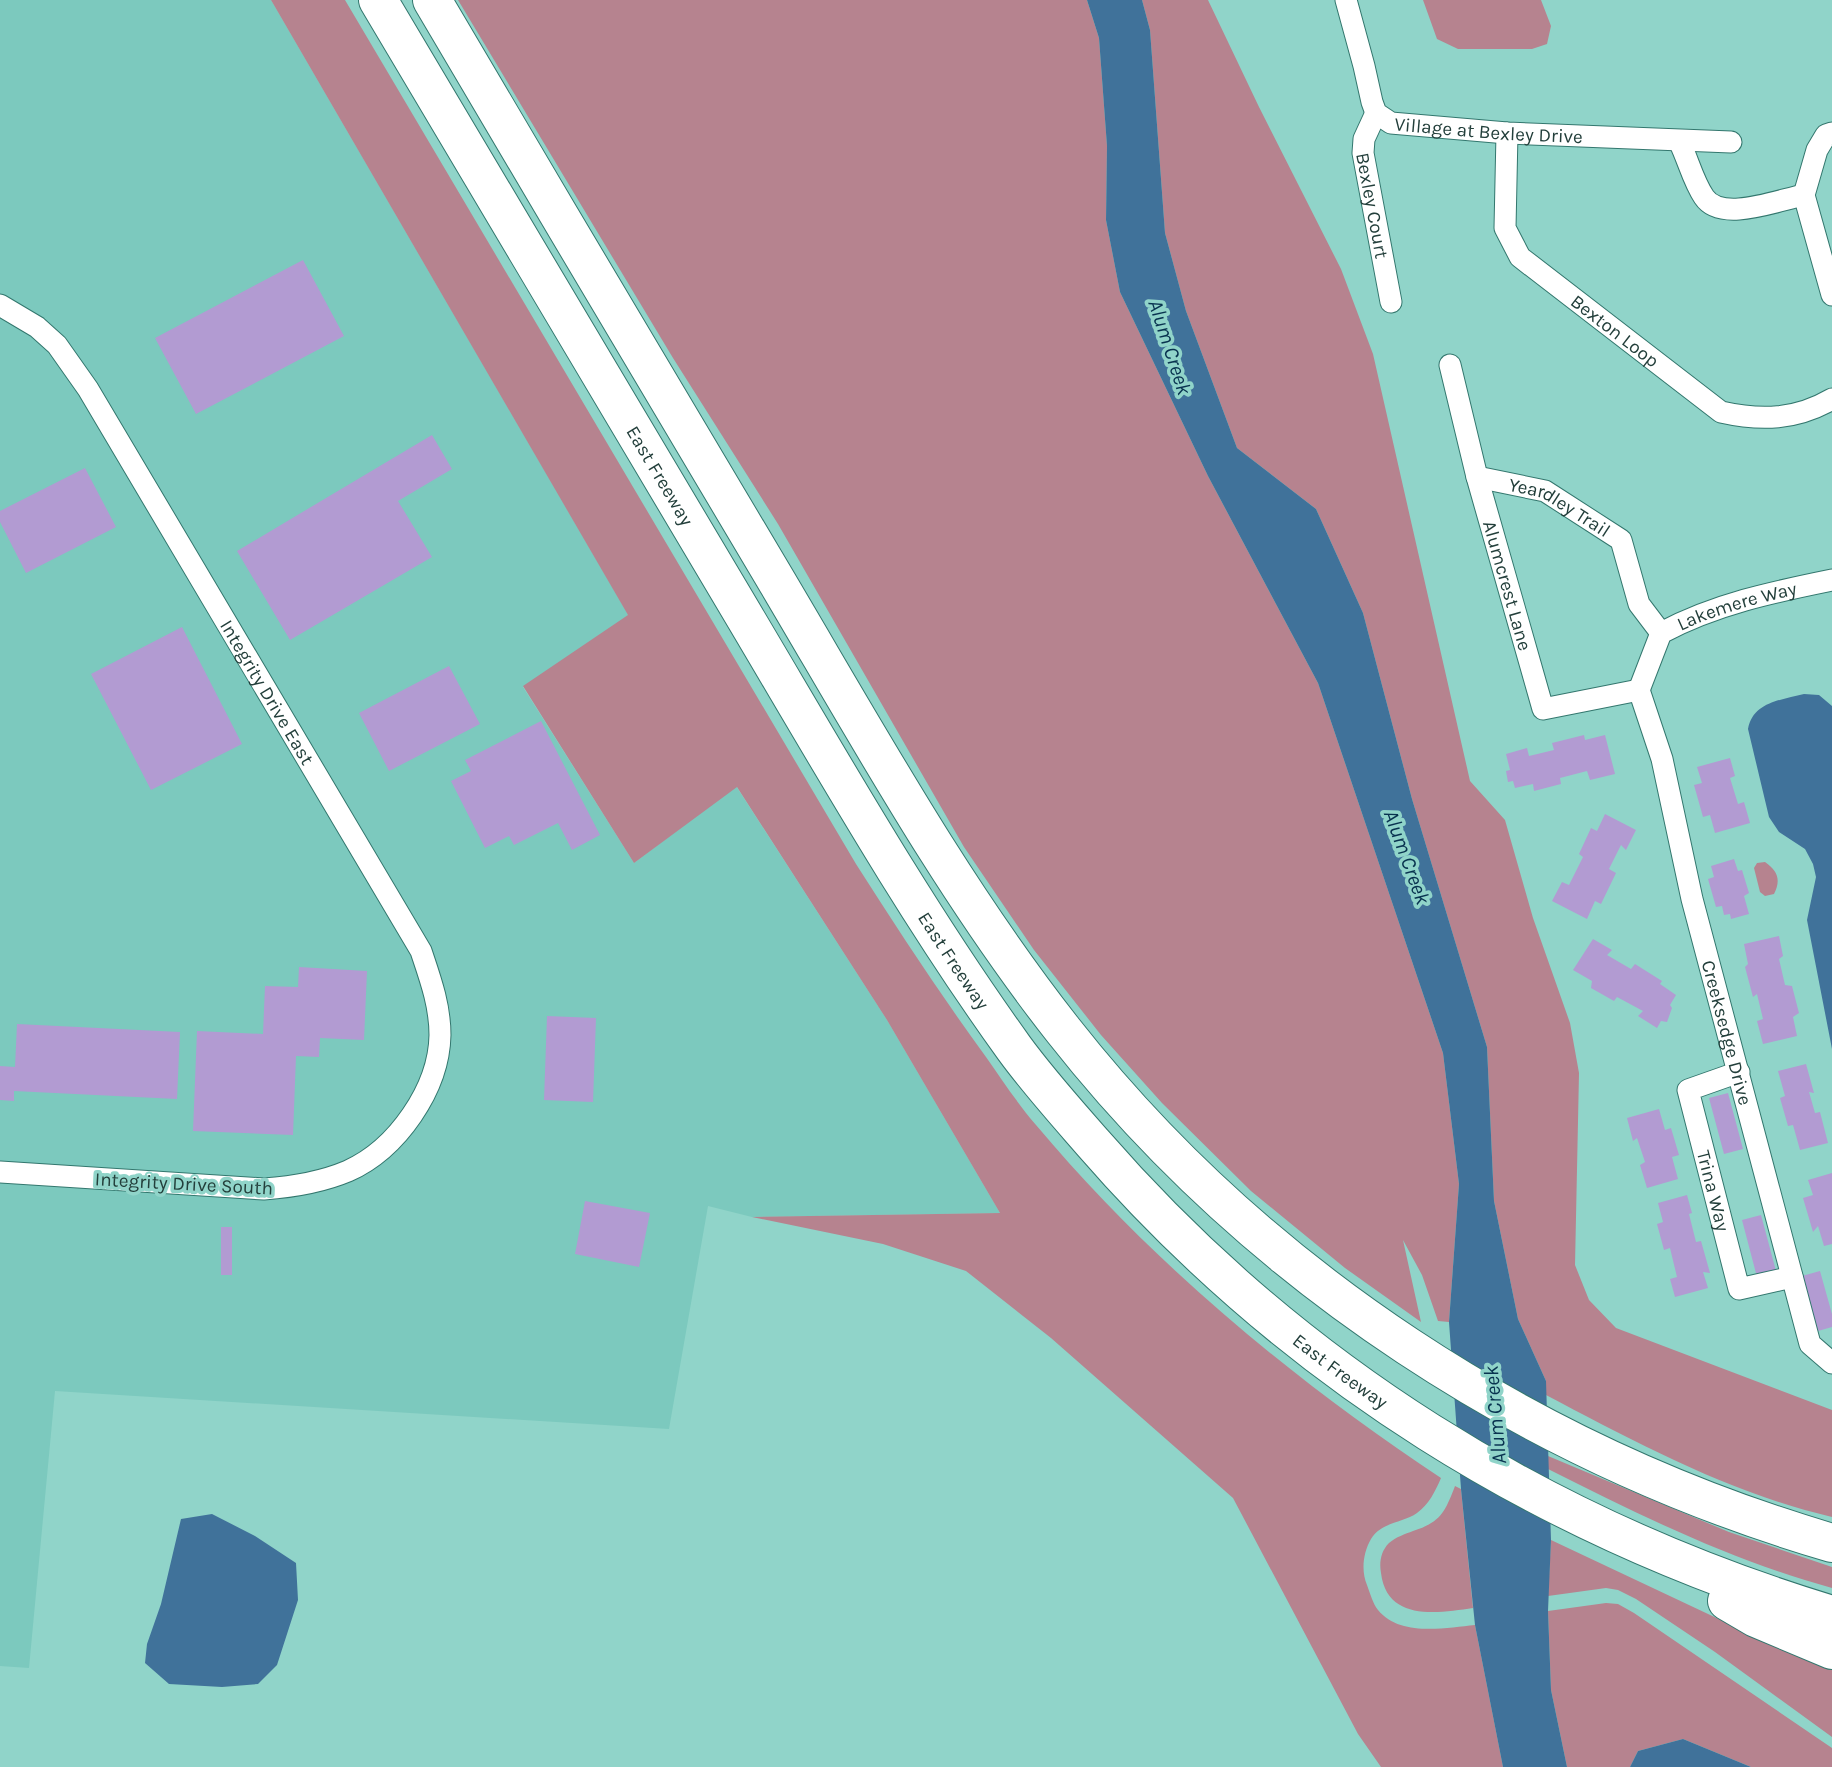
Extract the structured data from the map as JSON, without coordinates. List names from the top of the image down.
{
  "streets": {
    "highway": ["East Freeway"],
    "street": [
      "Village at Bexley Drive",
      "Bexley Court",
      "Bexton Loop",
      "Yeardley Trail",
      "Alumcrest Lane",
      "Lakemere Way",
      "Integrity Drive East",
      "Creeksedge Drive",
      "Integrity Drive South",
      "Trina Way"
    ]
  },
  "crossings": [
    ["Village at Bexley Drive", "Bexley Court"],
    ["Village at Bexley Drive", "Bexton Loop"],
    ["Yeardley Trail", "Alumcrest Lane"],
    ["Yeardley Trail", "Lakemere Way"],
    ["Alumcrest Lane", "Lakemere Way"],
    ["Alumcrest Lane", "Creeksedge Drive"],
    ["Lakemere Way", "Creeksedge Drive"],
    ["Integrity Drive East", "Integrity Drive South"],
    ["Creeksedge Drive", "Trina Way"]
  ],
  "water": ["Alum Creek"]
}
